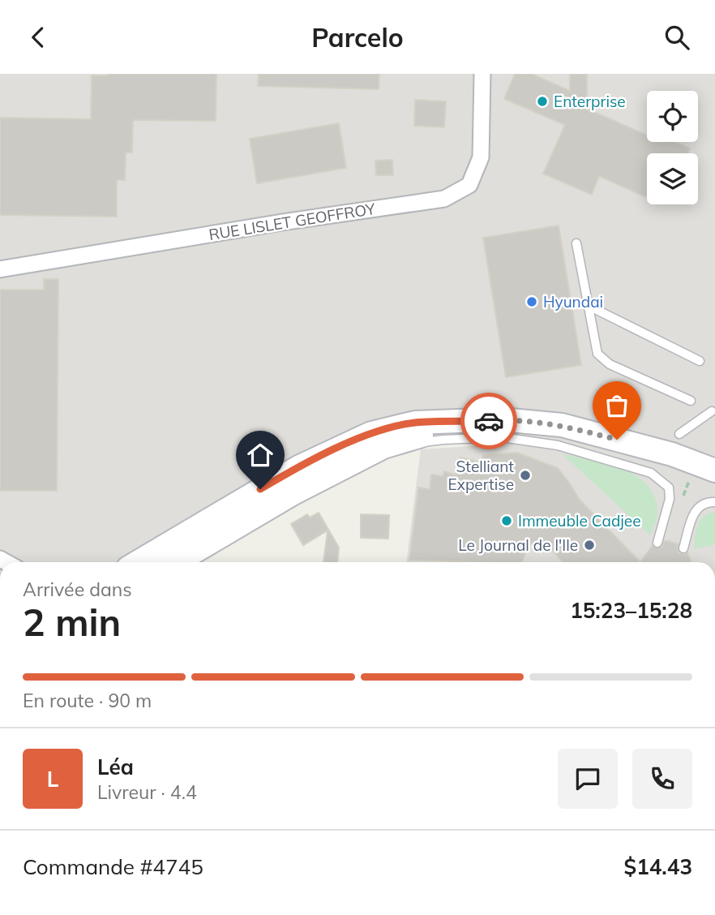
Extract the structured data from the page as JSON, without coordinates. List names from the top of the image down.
{
  "streets": {
    "street": ["RUE LISLET GEOFFROY"]
  },
  "places": [
    "Enterprise",
    "Hyundai",
    "Stelliant Expertise",
    "Immeuble Cadjee",
    "Le Journal de l'Ile"
  ],
  "page": {
    "header": "Parcelo",
    "heading": ["2 min", "Arrivée dans", "15:23–15:28"],
    "panel": [
      "Léa",
      "Livreur · 4.4",
      "Commande #4745",
      "$14.43"
    ],
    "bar": "En route · 90 m",
    "round": "L"
  }
}
